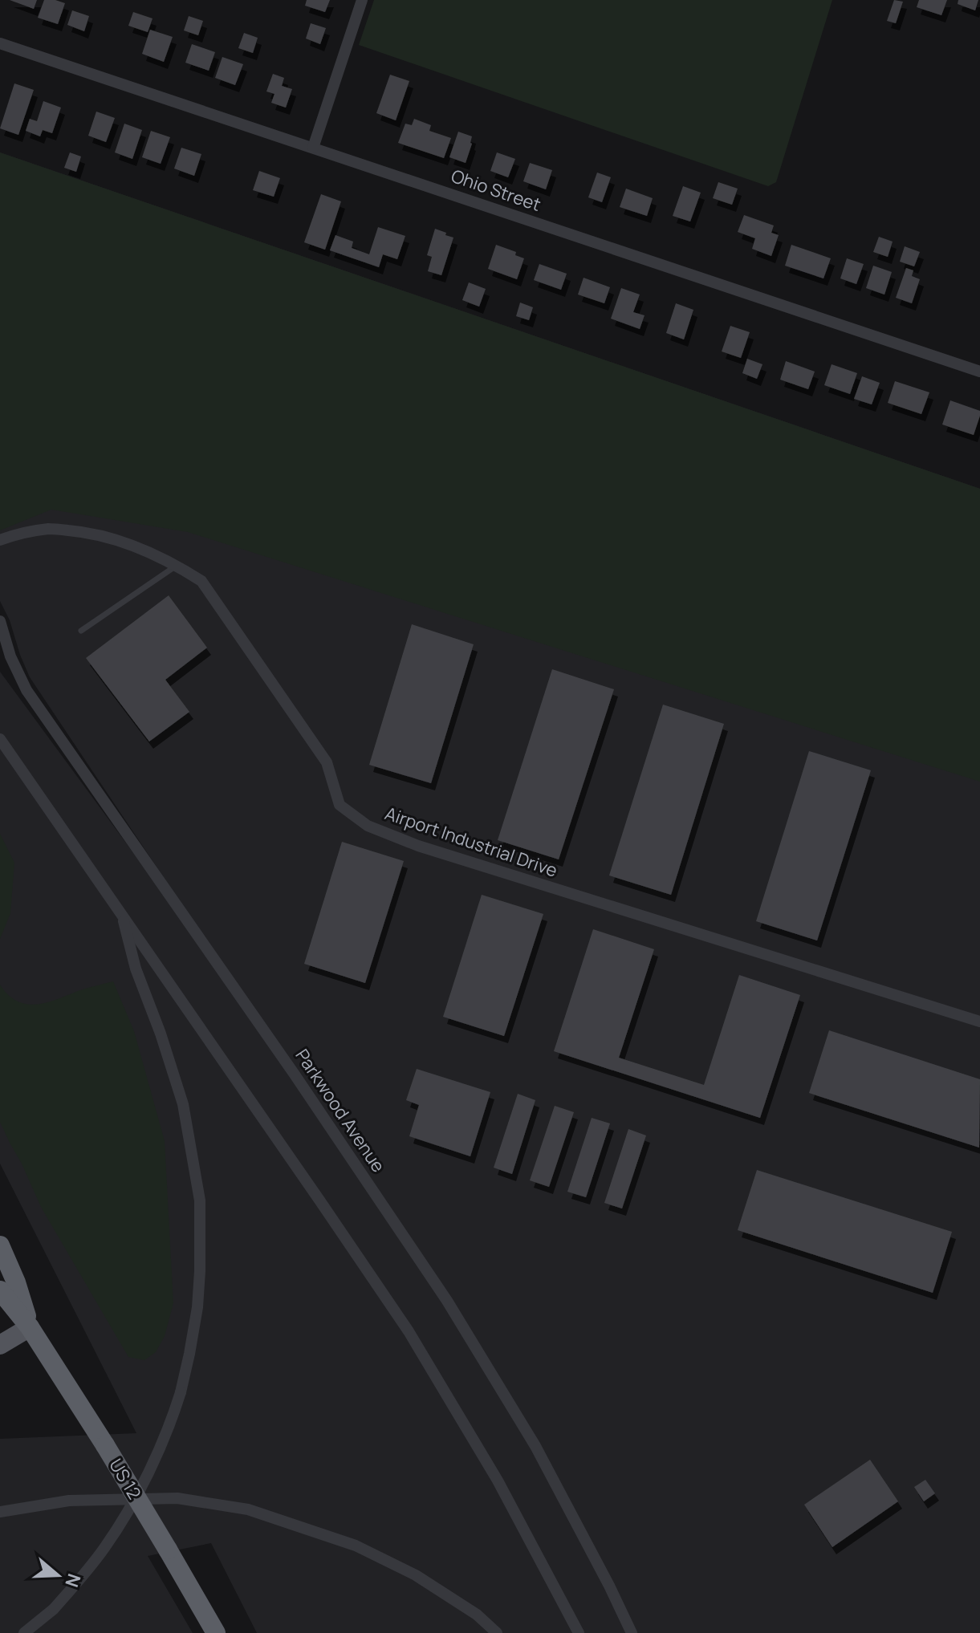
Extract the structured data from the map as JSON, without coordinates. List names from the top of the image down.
{
  "streets": {
    "highway": ["US 12"],
    "street": ["Ohio Street", "Airport Industrial Drive", "Parkwood Avenue"]
  },
  "north": "right"
}
